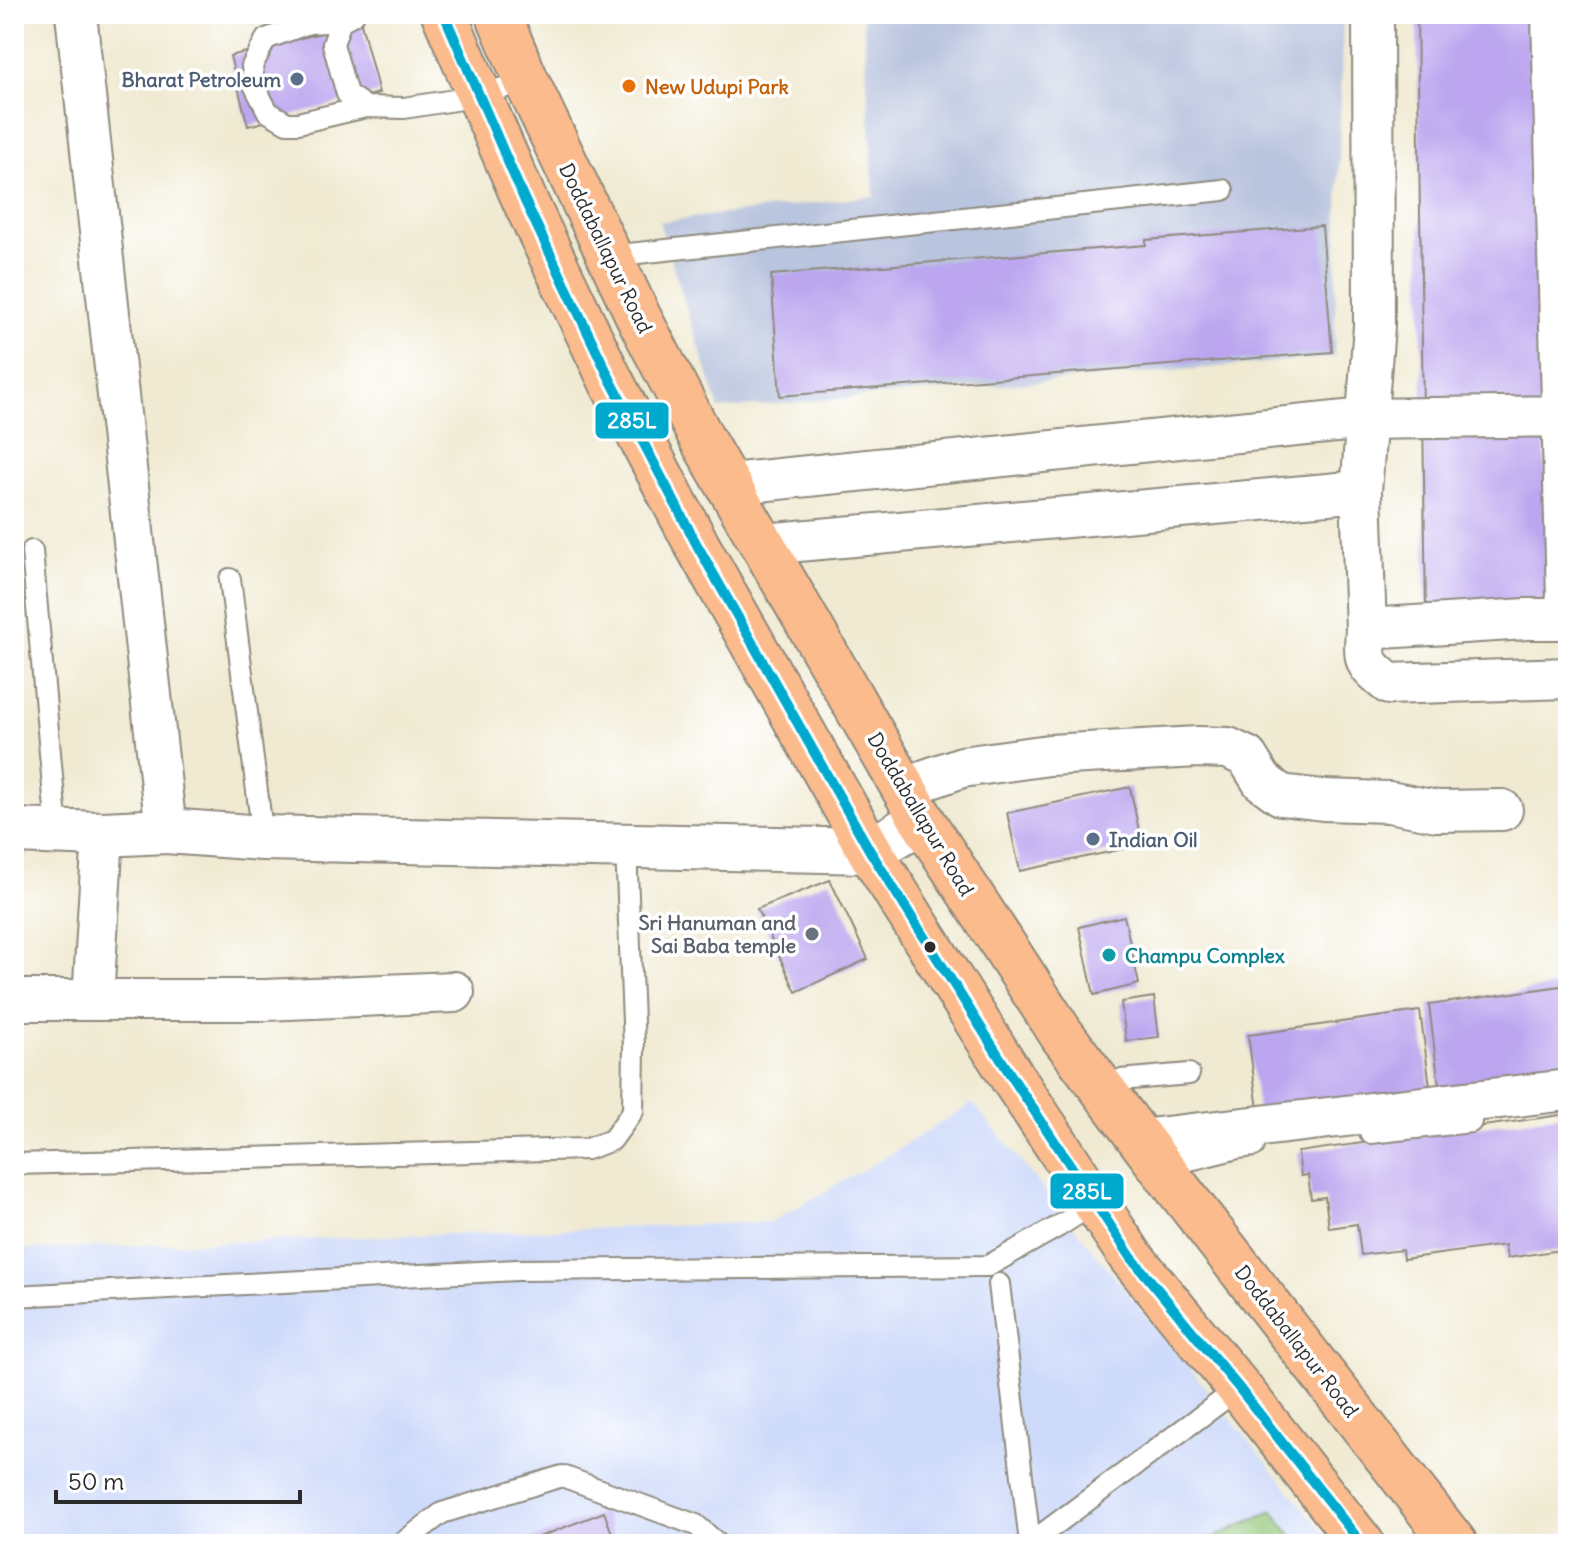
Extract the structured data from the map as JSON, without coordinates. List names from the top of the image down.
{
  "streets": {
    "main road": ["Doddaballapur Road"]
  },
  "places": [
    "Bharat Petroleum",
    "New Udupi Park",
    "Indian Oil",
    "Sri Hanuman and Sai Baba temple",
    "Champu Complex"
  ],
  "lines": ["transit line 285L"],
  "scale_bar": "50 m"
}
